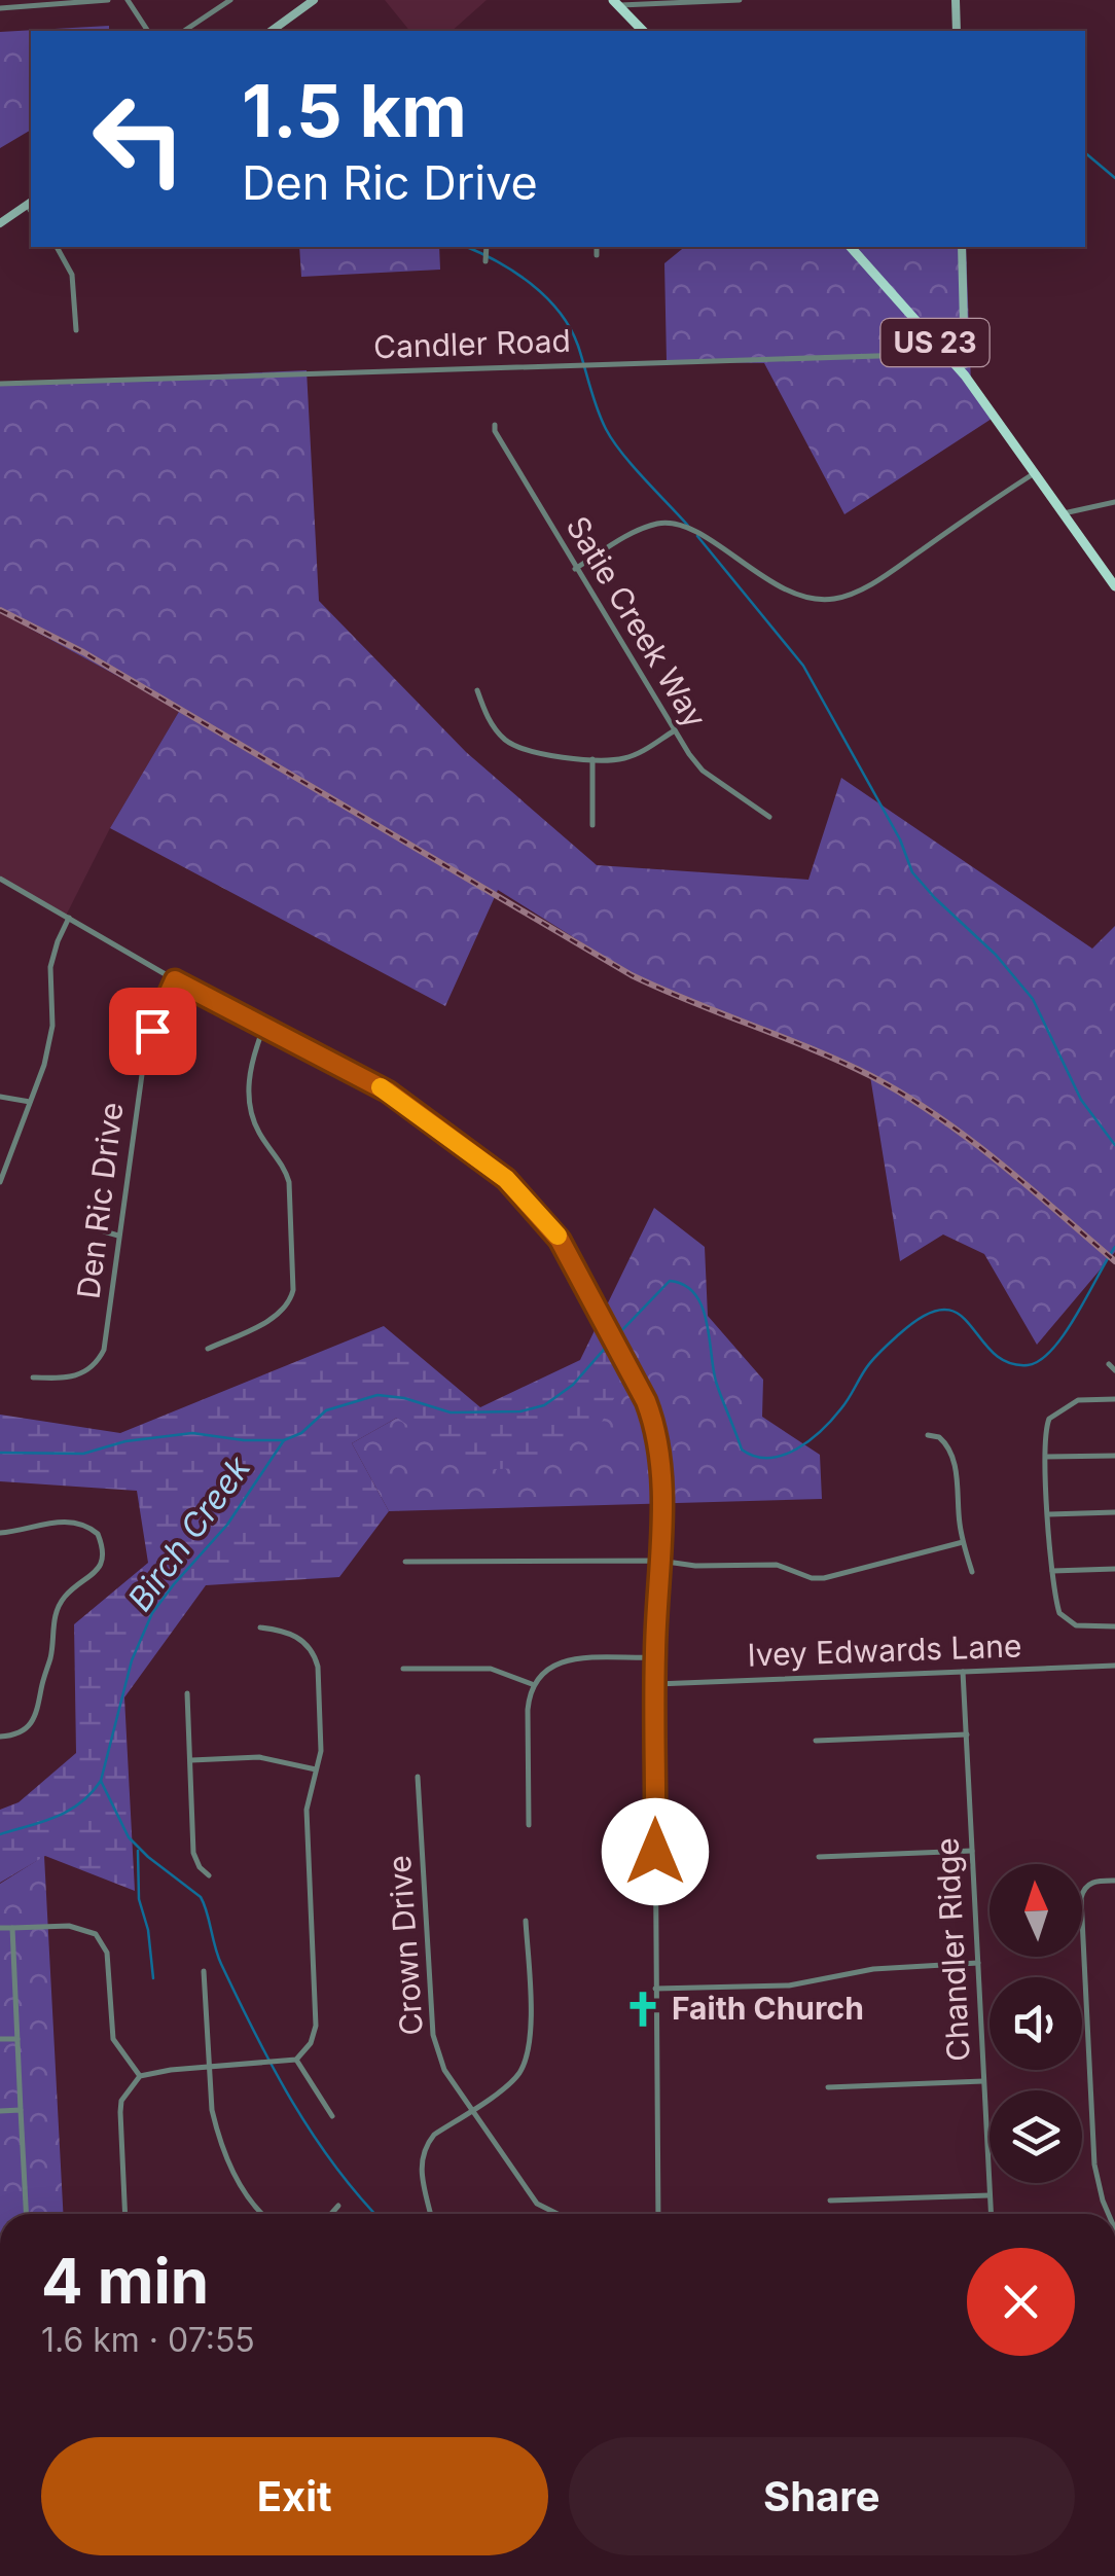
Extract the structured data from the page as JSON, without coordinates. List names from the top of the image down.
{
  "streets": {
    "main road": ["US 23"],
    "street": [
      "Candler Road",
      "Satie Creek Way",
      "Den Ric Drive",
      "Ivey Edwards Lane",
      "Crown Drive",
      "Chandler Ridge"
    ]
  },
  "crossings": [
    ["US 23", "Candler Road"],
    ["Ivey Edwards Lane", "Chandler Ridge"]
  ],
  "water": ["Birch Creek"],
  "places": {
    "church": ["Faith Church"]
  },
  "north": "top",
  "page": {
    "turn": ["1.5 km", "Den Ric Drive"],
    "heading": ["4 min", "1.6 km · 07:55"],
    "buttons": ["Exit", "Share"]
  }
}
